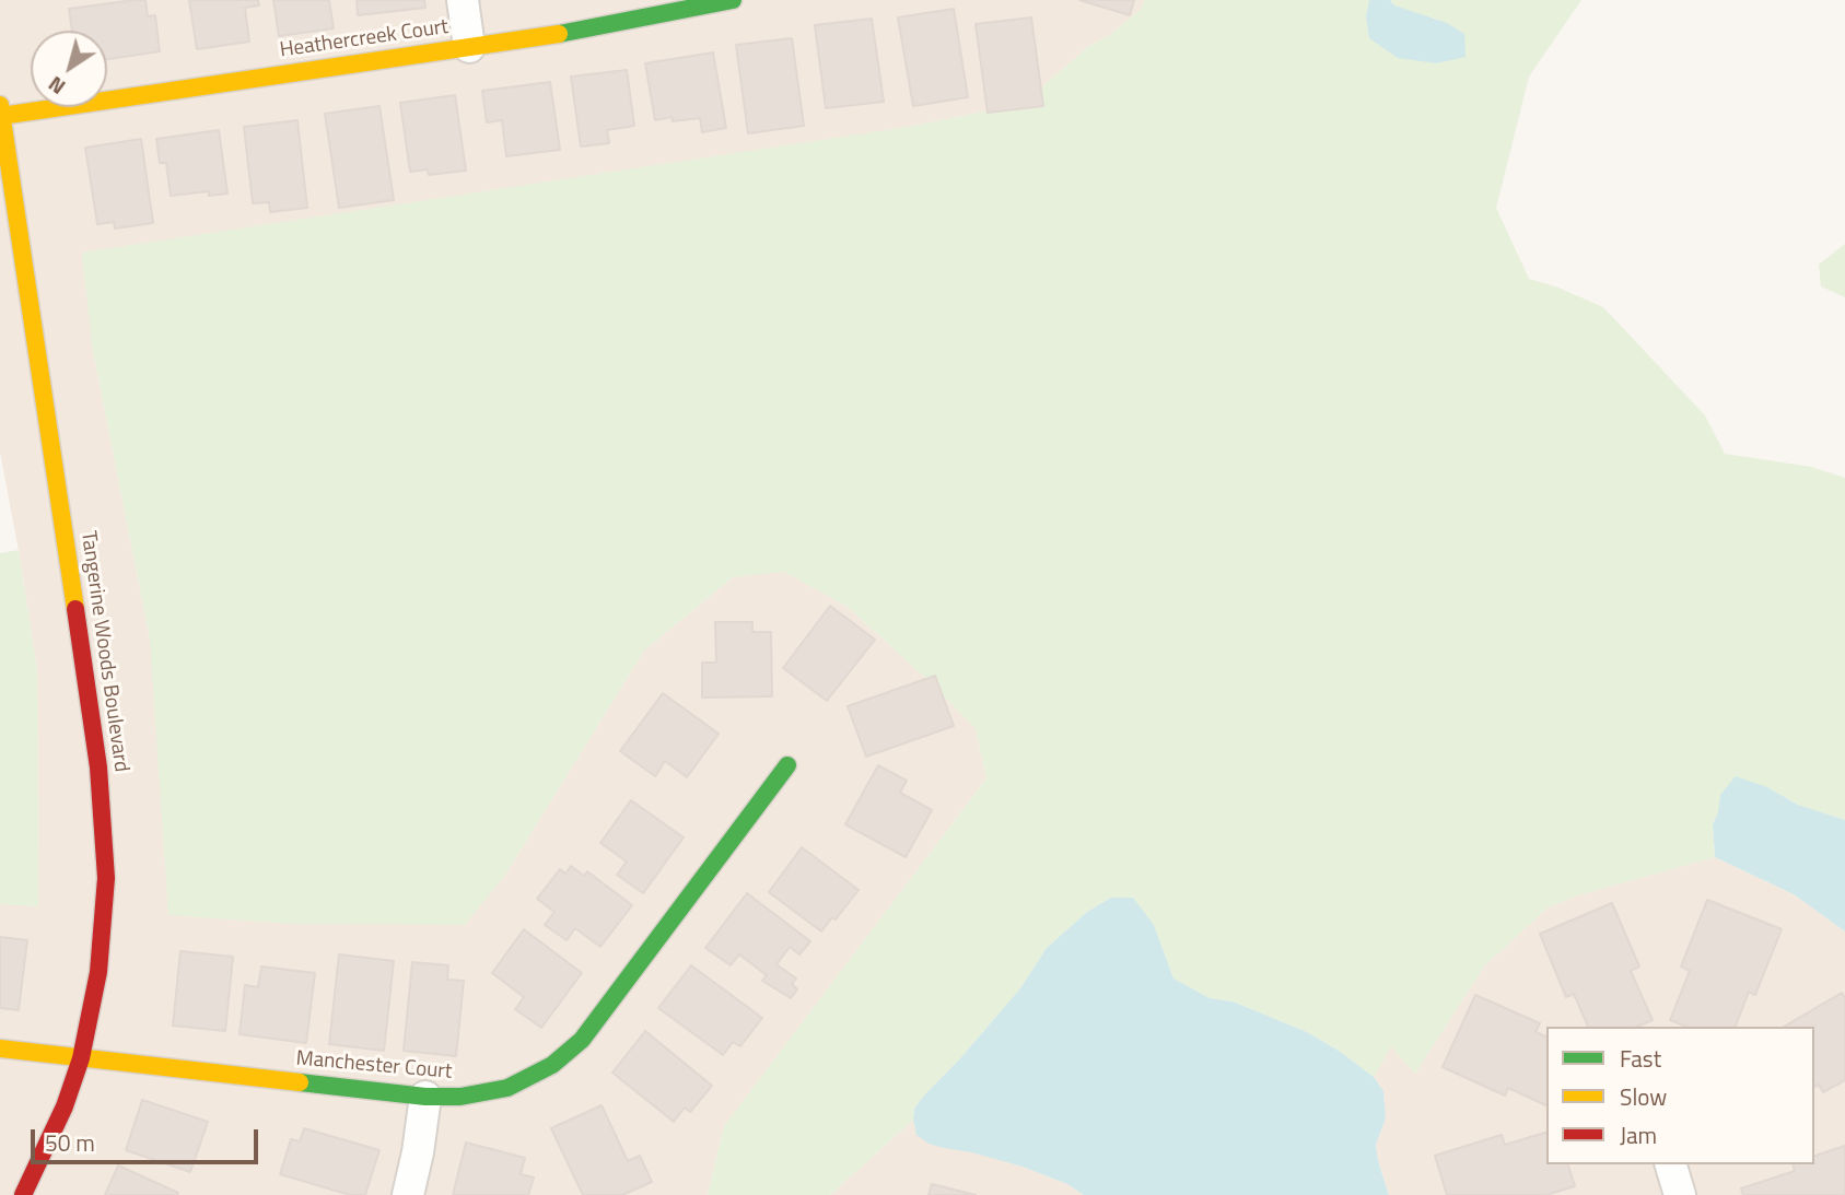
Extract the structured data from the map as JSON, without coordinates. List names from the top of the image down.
{
  "streets": {
    "street": ["Heathercreek Court", "Tangerine Woods Boulevard", "Manchester Court"]
  },
  "crossings": [
    ["Heathercreek Court", "Tangerine Woods Boulevard"],
    ["Tangerine Woods Boulevard", "Manchester Court"]
  ],
  "legend": ["Fast", "Slow", "Jam"],
  "scale_bar": "50 m",
  "north": "bottom left"
}
